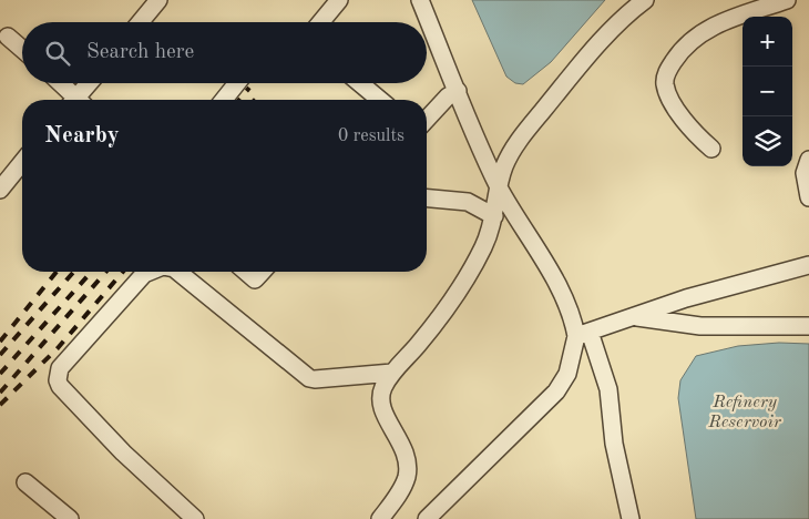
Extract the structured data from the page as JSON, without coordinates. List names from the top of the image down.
{
  "water": ["Refinery Reservoir"],
  "page": {
    "map_buttons": ["+", "−"],
    "search": "Search here",
    "heading": ["Nearby", "0 results"]
  }
}
